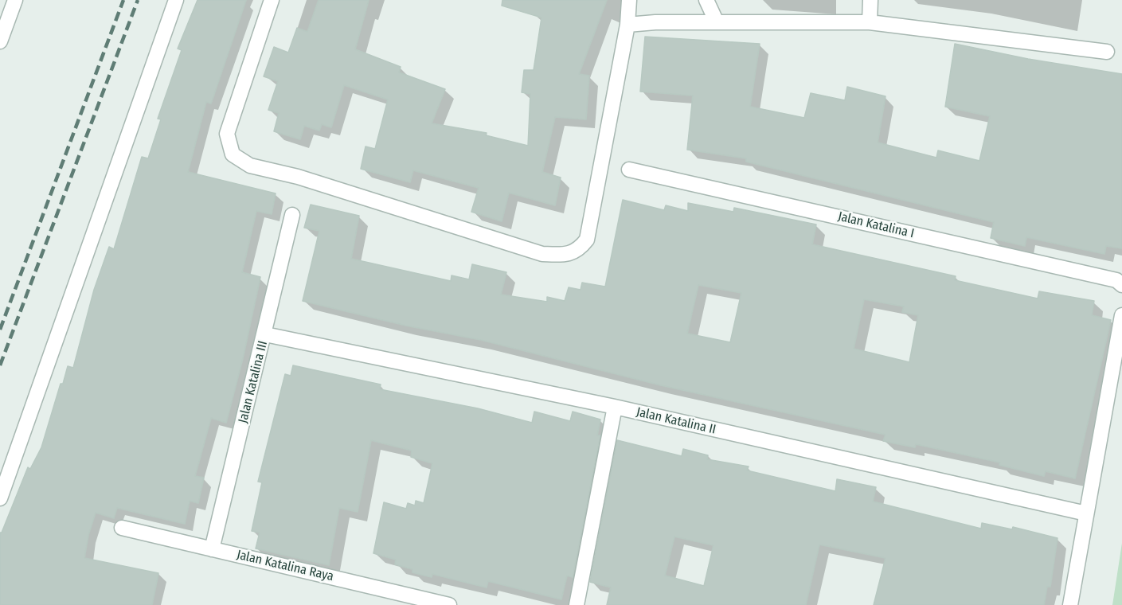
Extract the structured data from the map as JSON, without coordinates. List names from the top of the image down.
{
  "streets": {
    "street": [
      "Jalan Katalina I",
      "Jalan Katalina III",
      "Jalan Katalina II",
      "Jalan Katalina Raya"
    ]
  },
  "crossings": [
    ["Jalan Katalina III", "Jalan Katalina II"],
    ["Jalan Katalina III", "Jalan Katalina Raya"]
  ]
}
